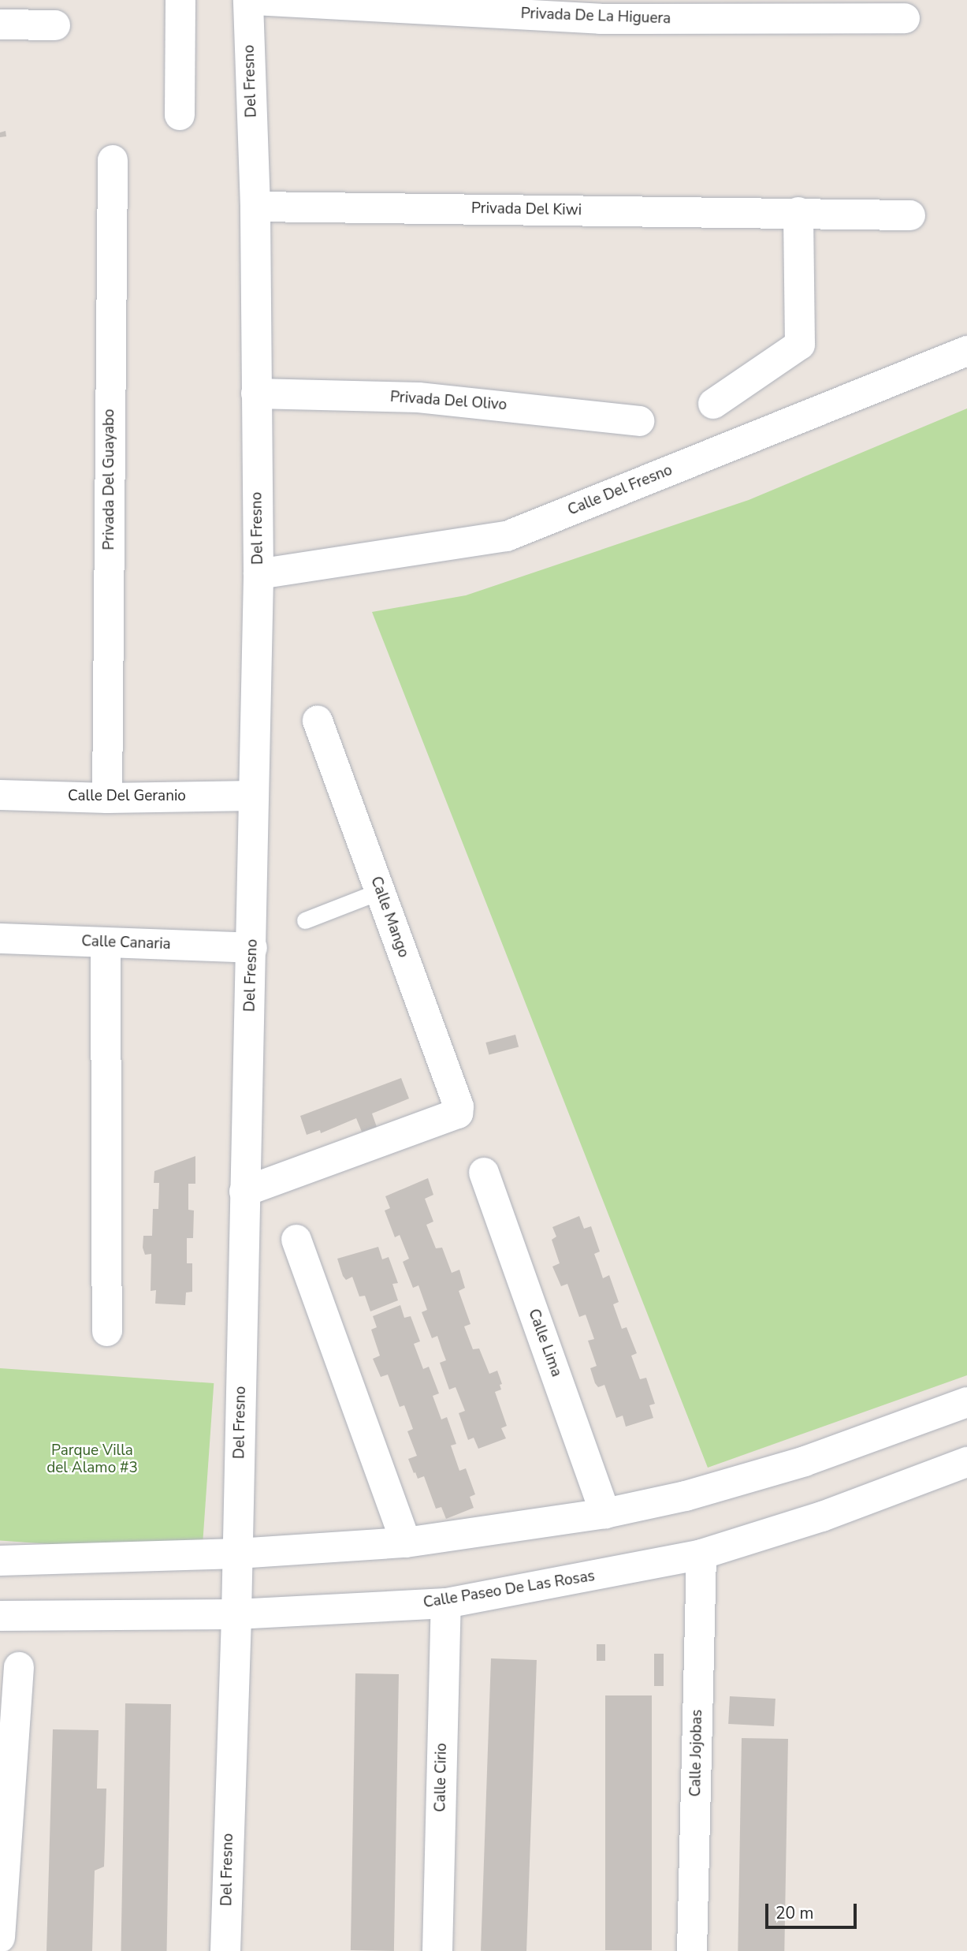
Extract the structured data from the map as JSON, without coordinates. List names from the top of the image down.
{
  "streets": {
    "street": [
      "Privada De La Higuera",
      "Del Fresno",
      "Privada Del Kiwi",
      "Privada Del Olivo",
      "Privada Del Guayabo",
      "Calle Del Fresno",
      "Calle Del Geranio",
      "Calle Mango",
      "Calle Canaria",
      "Calle Lima",
      "Calle Paseo De Las Rosas",
      "Calle Jojobas",
      "Calle Cirio"
    ]
  },
  "crossings": [
    ["Del Fresno", "Privada Del Kiwi"],
    ["Del Fresno", "Privada Del Olivo"],
    ["Del Fresno", "Calle Del Fresno"],
    ["Del Fresno", "Calle Del Geranio"],
    ["Del Fresno", "Calle Mango"],
    ["Del Fresno", "Calle Canaria"],
    ["Del Fresno", "Calle Paseo De Las Rosas"],
    ["Privada Del Guayabo", "Calle Del Geranio"],
    ["Calle Paseo De Las Rosas", "Calle Jojobas"],
    ["Calle Paseo De Las Rosas", "Calle Cirio"]
  ],
  "parks": ["Parque Villa del Alamo #3"],
  "scale_bar": "20 m"
}
